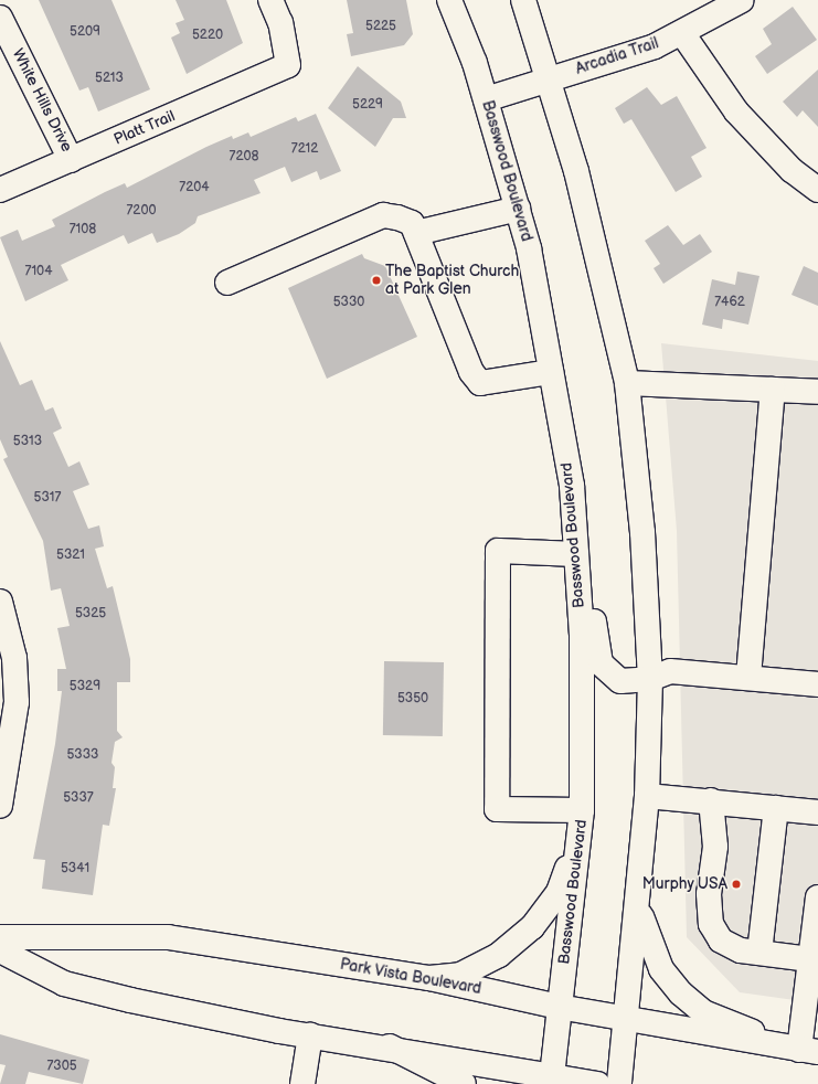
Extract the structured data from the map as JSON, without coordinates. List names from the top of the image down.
{
  "streets": {
    "main road": [
      "Arcadia Trail",
      "White Hills Drive",
      "Platt Trail",
      "Basswood Boulevard",
      "Park Vista Boulevard"
    ]
  },
  "crossings": [
    ["Arcadia Trail", "Basswood Boulevard"],
    ["White Hills Drive", "Platt Trail"],
    ["Basswood Boulevard", "Park Vista Boulevard"]
  ],
  "places": ["The Baptist Church at Park Glen", "Murphy USA"],
  "house_numbers": [
    "5225",
    "5209",
    "5220",
    "5213",
    "5229",
    "7212",
    "7208",
    "7204",
    "7200",
    "7108",
    "7104",
    "5330",
    "7462",
    "5313",
    "5317",
    "5321",
    "5325",
    "5329",
    "5350",
    "5333",
    "5337",
    "5341",
    "7305"
  ]
}
